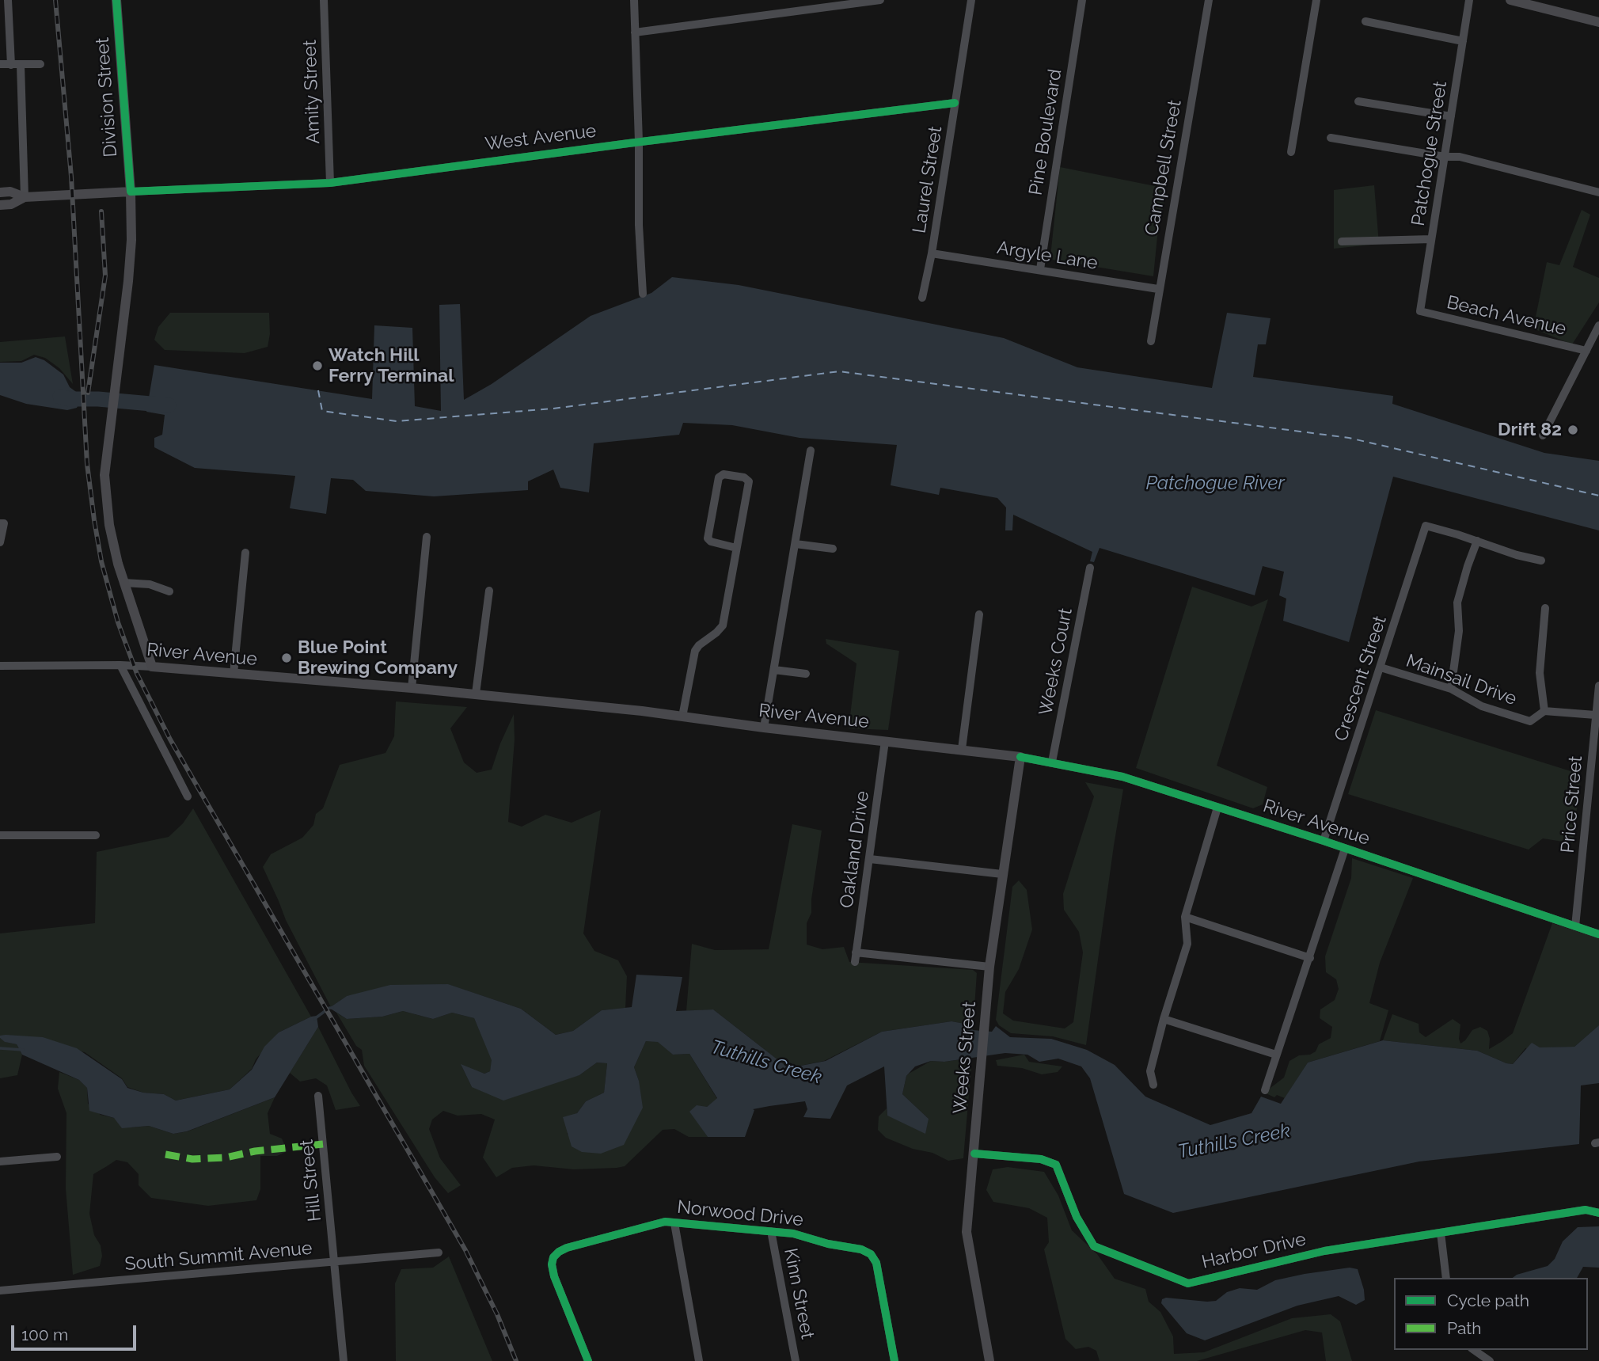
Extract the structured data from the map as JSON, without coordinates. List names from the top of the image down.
{
  "streets": {
    "main road": [
      "Division Street",
      "West Avenue",
      "River Avenue",
      "Weeks Street"
    ],
    "street": [
      "Amity Street",
      "Pine Boulevard",
      "Patchogue Street",
      "Campbell Street",
      "Laurel Street",
      "Argyle Lane",
      "Beach Avenue",
      "Weeks Court",
      "Crescent Street",
      "Mainsail Drive",
      "Price Street",
      "Oakland Drive",
      "Hill Street",
      "Norwood Drive",
      "Harbor Drive",
      "South Summit Avenue",
      "Kinn Street"
    ]
  },
  "crossings": [
    ["Amity Street", "West Avenue"],
    ["Division Street", "West Avenue"],
    ["Division Street", "River Avenue"],
    ["Pine Boulevard", "Argyle Lane"],
    ["West Avenue", "Laurel Street"],
    ["Patchogue Street", "Beach Avenue"],
    ["Campbell Street", "Argyle Lane"],
    ["Laurel Street", "Argyle Lane"],
    ["River Avenue", "Weeks Court"],
    ["River Avenue", "Crescent Street"],
    ["River Avenue", "Price Street"],
    ["River Avenue", "Oakland Drive"],
    ["River Avenue", "Weeks Street"],
    ["Crescent Street", "Mainsail Drive"],
    ["Mainsail Drive", "Price Street"],
    ["Weeks Street", "Harbor Drive"],
    ["Hill Street", "South Summit Avenue"],
    ["Norwood Drive", "Kinn Street"]
  ],
  "water": ["Patchogue River", "Tuthills Creek"],
  "places": ["Watch Hill Ferry Terminal", "Drift 82", "Blue Point Brewing Company"],
  "legend": ["Cycle path", "Path"],
  "scale_bar": "100 m"
}
